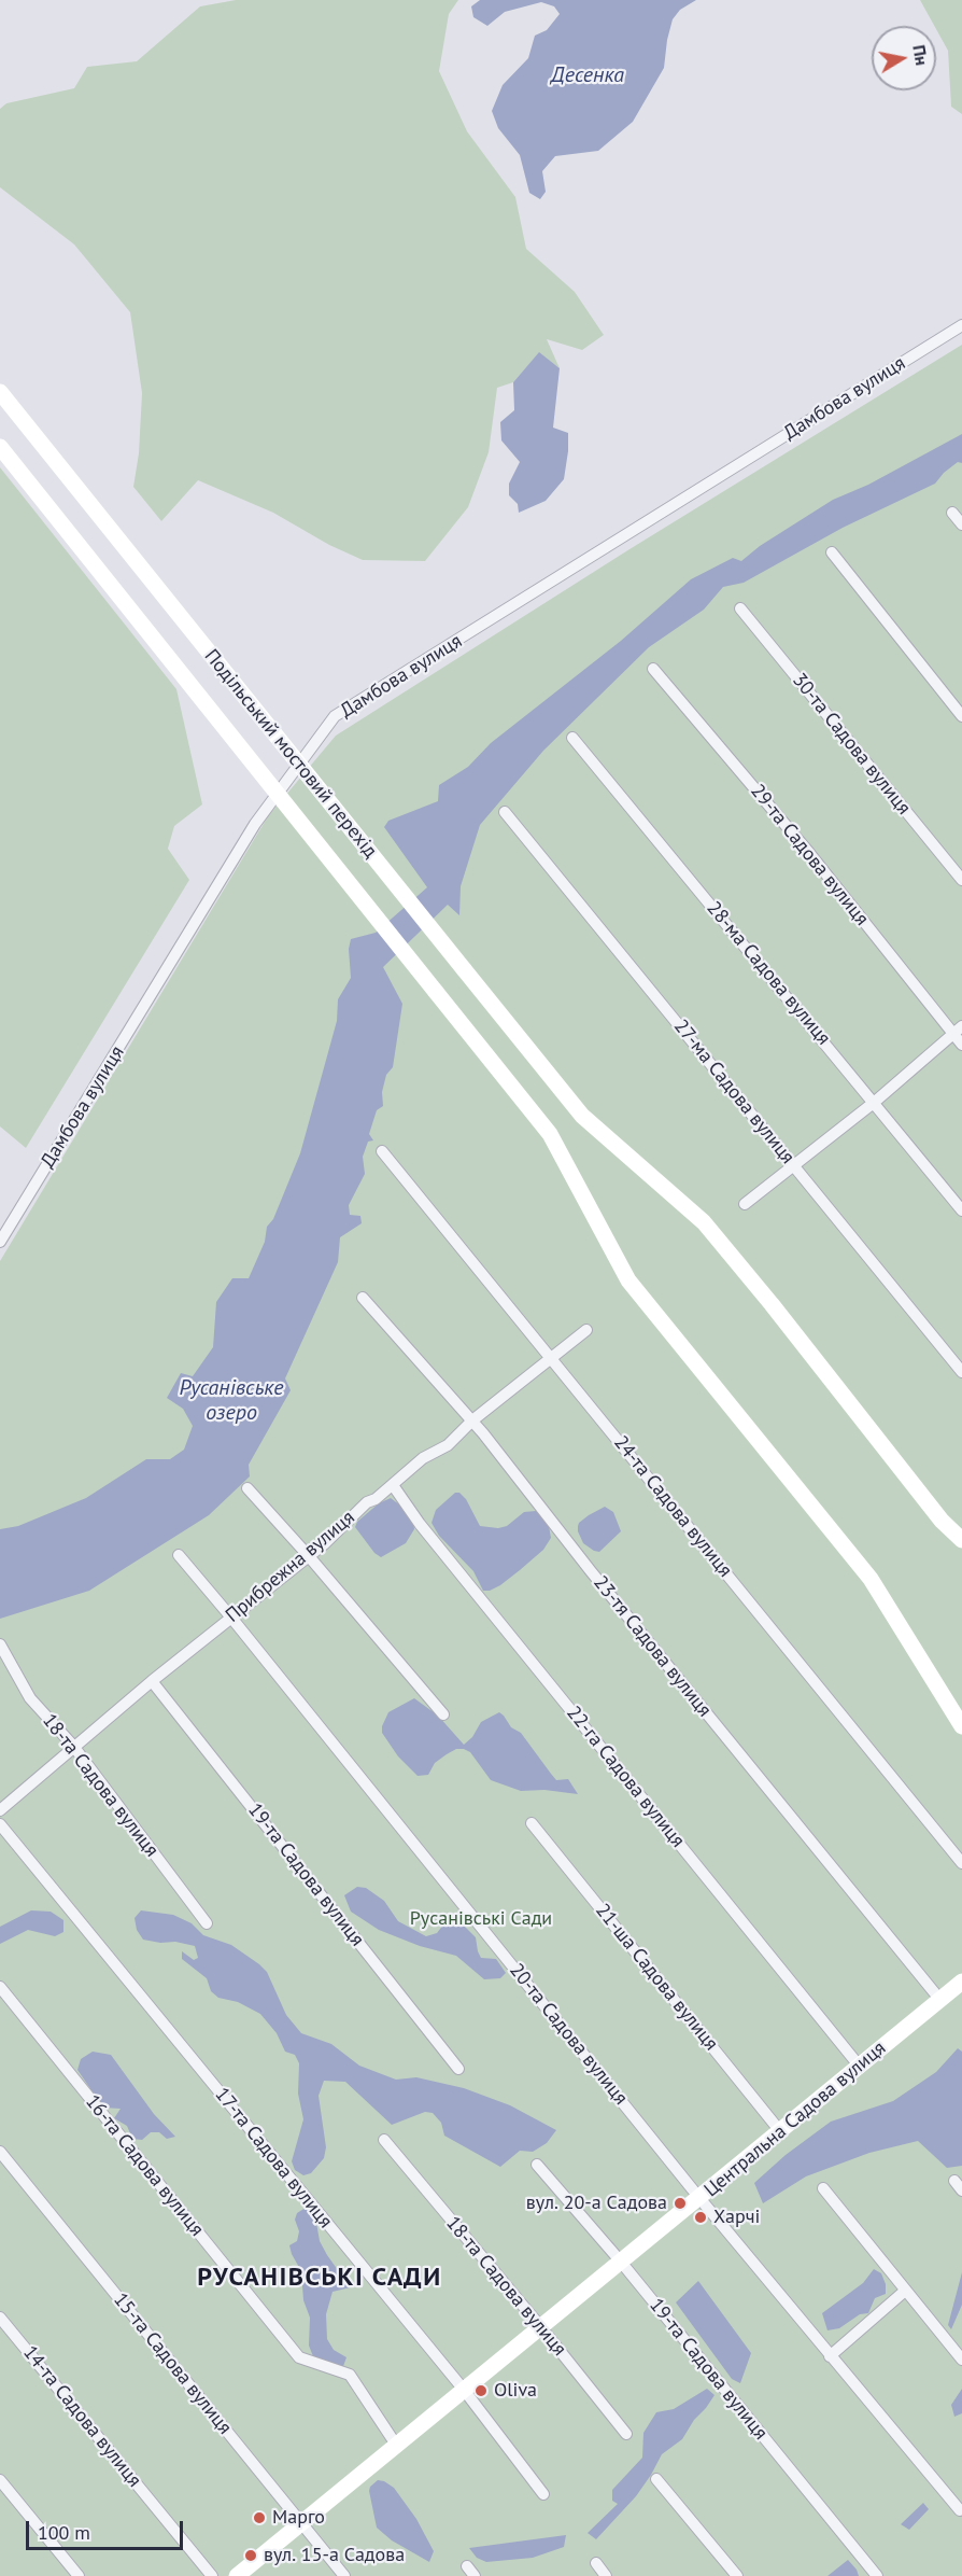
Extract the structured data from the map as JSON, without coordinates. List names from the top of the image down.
{
  "streets": {
    "main road": ["Подільський мостовий перехід", "Центральна Садова вулиця"],
    "street": [
      "Дамбова вулиця",
      "30-та Садова вулиця",
      "29-та Садова вулиця",
      "28-ма Садова вулиця",
      "27-ма Садова вулиця",
      "24-та Садова вулиця",
      "Прибрежна вулиця",
      "23-тя Садова вулиця",
      "22-га Садова вулиця",
      "18-та Садова вулиця",
      "19-та Садова вулиця",
      "21-ша Садова вулиця",
      "20-та Садова вулиця",
      "17-та Садова вулиця",
      "16-та Садова вулиця",
      "15-та Садова вулиця",
      "14-та Садова вулиця"
    ]
  },
  "crossings": [
    ["24-та Садова вулиця", "Прибрежна вулиця"],
    ["Прибрежна вулиця", "23-тя Садова вулиця"],
    ["Прибрежна вулиця", "22-га Садова вулиця"],
    ["Прибрежна вулиця", "18-та Садова вулиця"],
    ["Прибрежна вулиця", "19-та Садова вулиця"],
    ["Прибрежна вулиця", "20-та Садова вулиця"],
    ["23-тя Садова вулиця", "Центральна Садова вулиця"],
    ["22-га Садова вулиця", "Центральна Садова вулиця"],
    ["18-та Садова вулиця", "Центральна Садова вулиця"],
    ["19-та Садова вулиця", "Центральна Садова вулиця"],
    ["21-ша Садова вулиця", "Центральна Садова вулиця"],
    ["20-та Садова вулиця", "Центральна Садова вулиця"],
    ["Центральна Садова вулиця", "17-та Садова вулиця"],
    ["Центральна Садова вулиця", "16-та Садова вулиця"],
    ["Центральна Садова вулиця", "15-та Садова вулиця"]
  ],
  "districts": ["РУСАНІВСЬКІ САДИ"],
  "water": ["Десенка", "Русанівське озеро"],
  "parks": ["Русанівські Сади"],
  "places": [
    "вул. 20-а Садова",
    "Харчі",
    "Oliva",
    "Марго",
    "вул. 15-а Садова"
  ],
  "scale_bar": "100 m",
  "north": "right"
}
